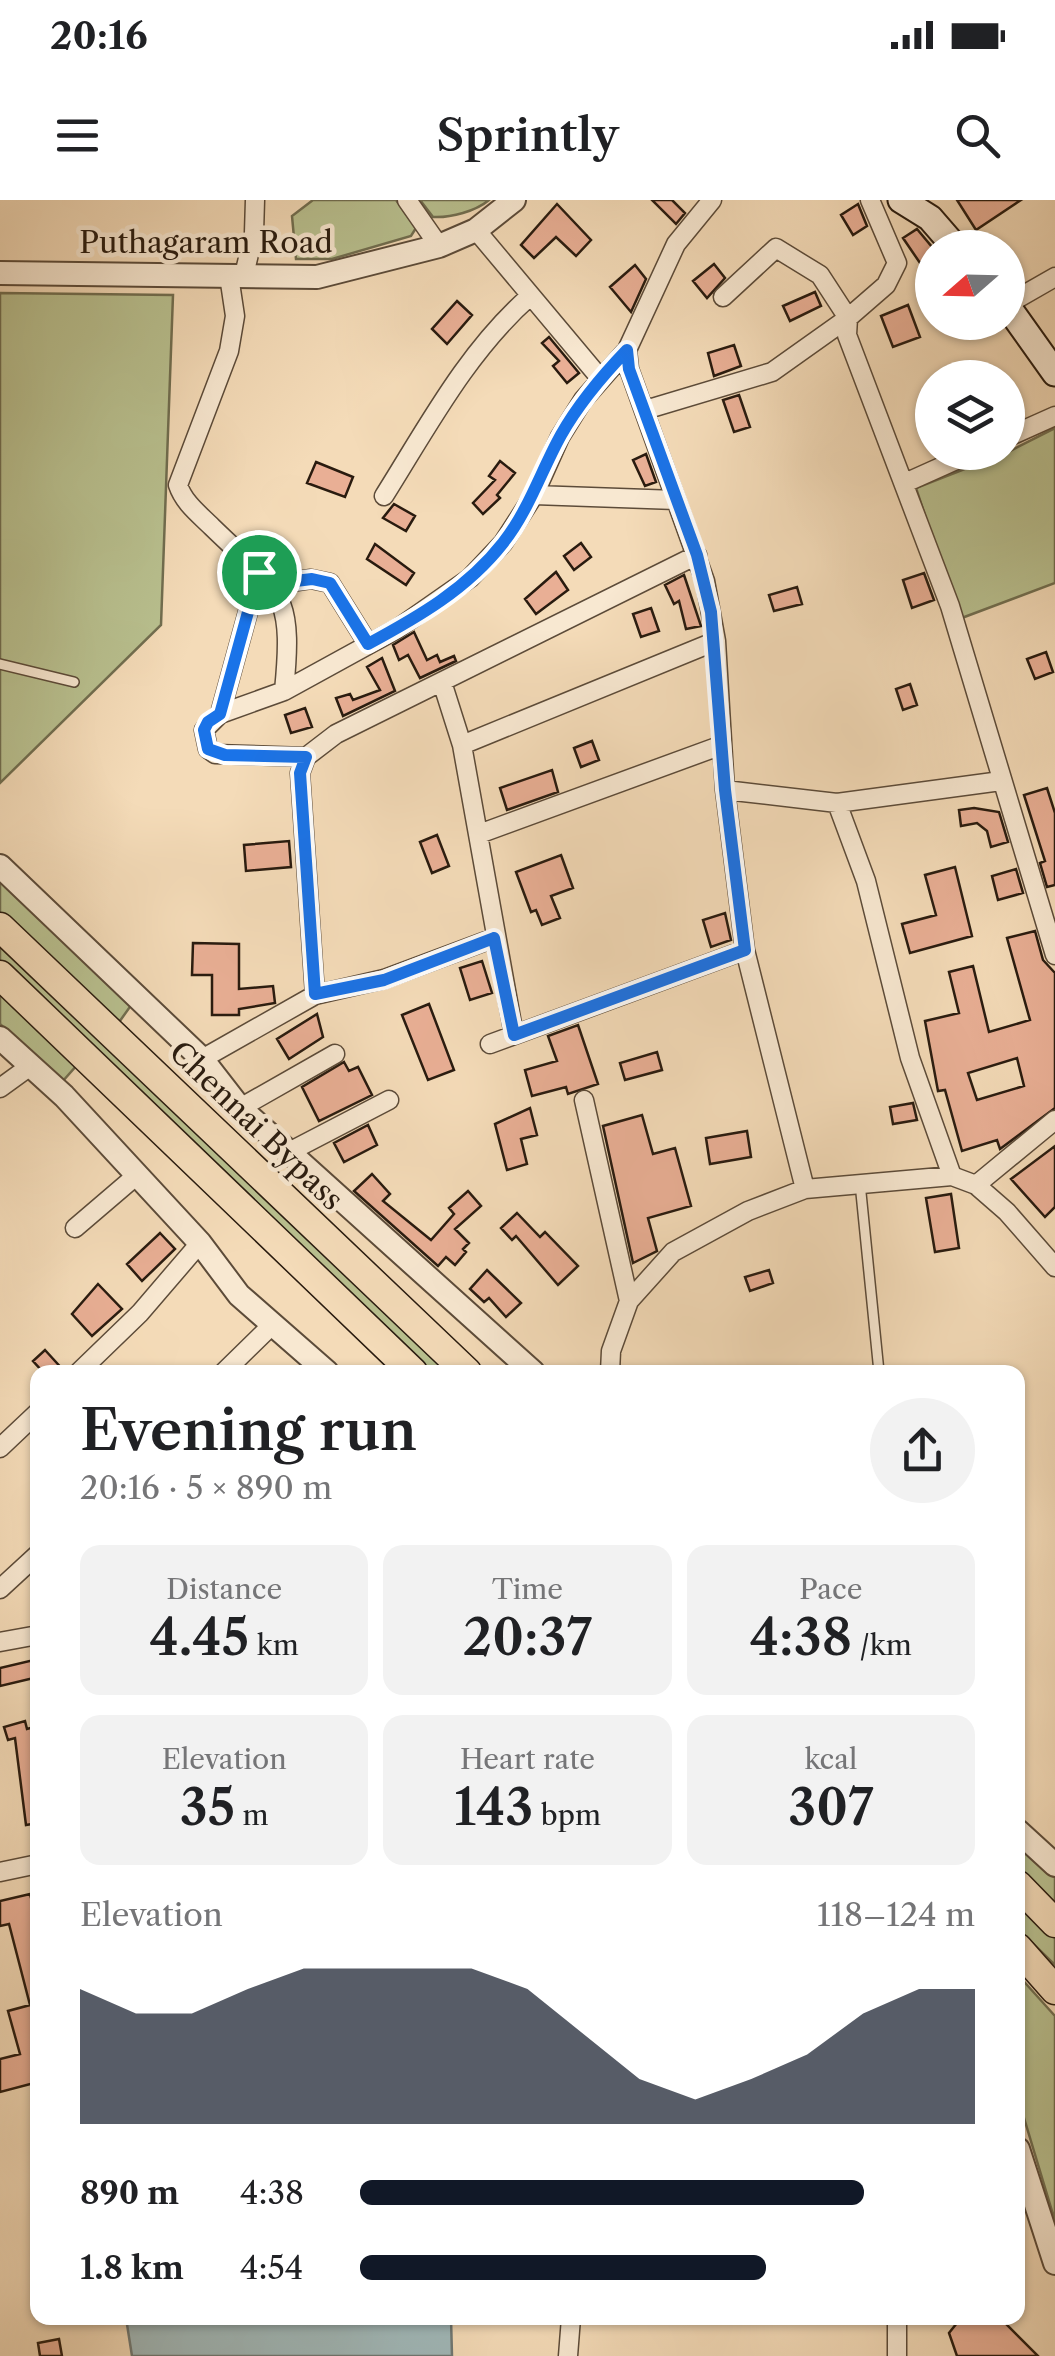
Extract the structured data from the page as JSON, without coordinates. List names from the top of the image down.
{
  "streets": {
    "highway": ["Chennai Bypass"],
    "street": ["Puthagaram Road"]
  },
  "north": "left",
  "page": {
    "status": "20:16",
    "header": "Sprintly",
    "heading": ["Evening run", "20:16 · 5 × 890 m"],
    "stats": [
      ["Distance", "4.45 km"],
      ["Time", "20:37"],
      ["Pace", "4:38 /km"],
      ["Elevation", "35 m"],
      ["Heart rate", "143 bpm"],
      ["kcal", "307"]
    ],
    "chart": ["Elevation", "118–124 m"],
    "list": [
      {
        "name": "890 m",
        "note": "4:38"
      },
      {
        "name": "1.8 km",
        "note": "4:54"
      }
    ]
  }
}
